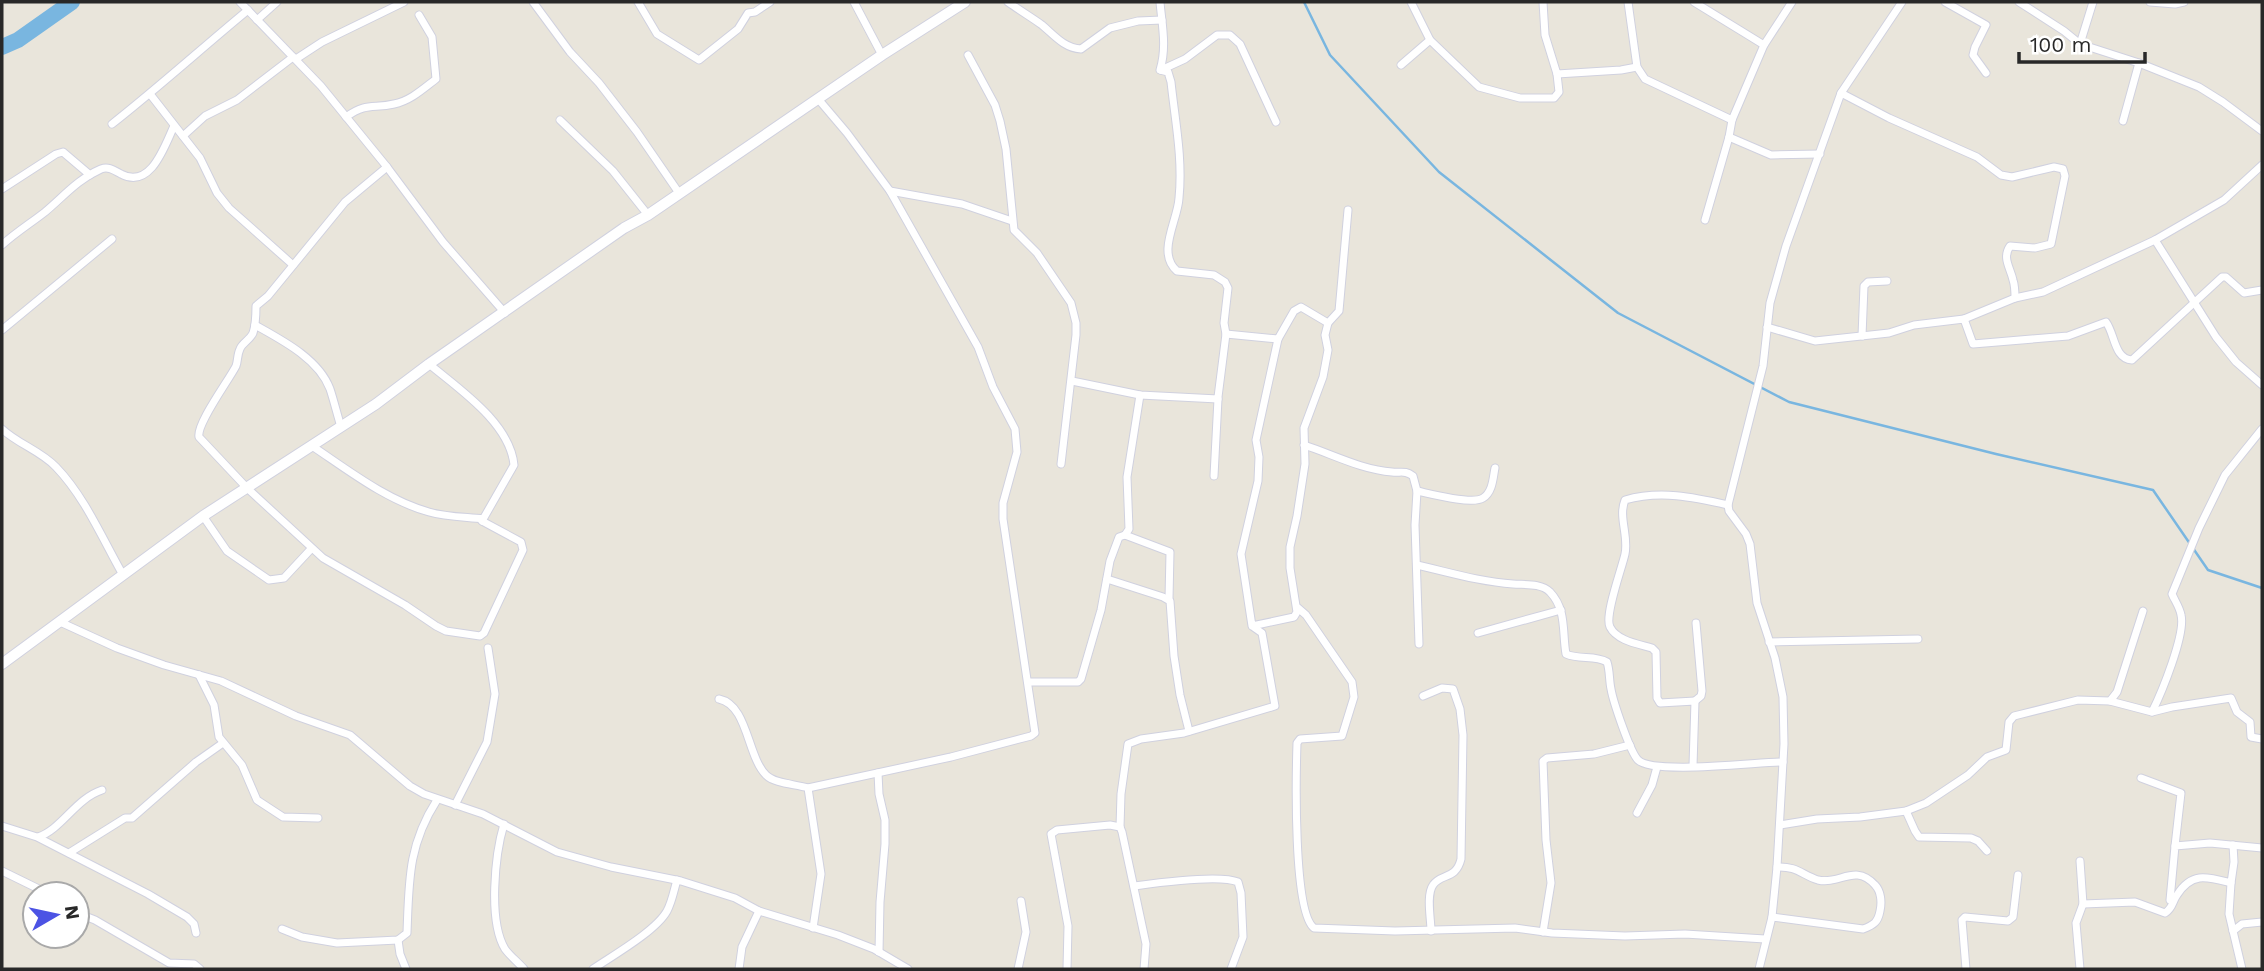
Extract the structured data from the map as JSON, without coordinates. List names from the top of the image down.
{
  "scale_bar": "100 m",
  "north": "right"
}
